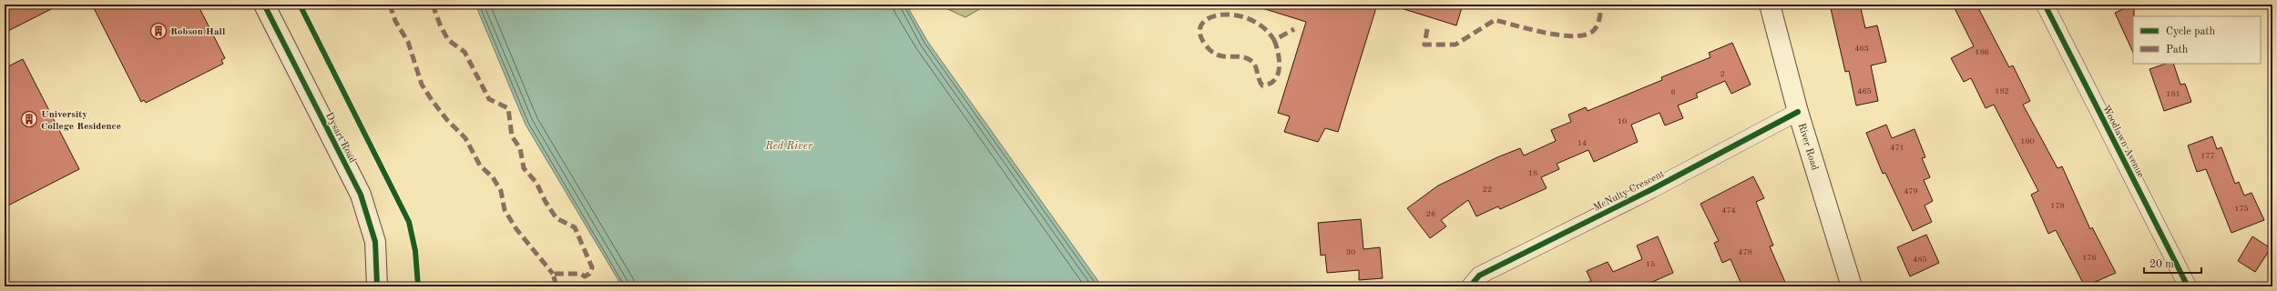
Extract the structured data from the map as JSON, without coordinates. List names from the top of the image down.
{
  "streets": {
    "street": [
      "Dysart Road",
      "Woodlawn Avenue",
      "River Road",
      "McNulty Crescent"
    ]
  },
  "crossings": [
    ["River Road", "McNulty Crescent"]
  ],
  "water": ["Red River"],
  "places": {
    "building": ["Robson Hall", "University College Residence"]
  },
  "house_numbers": [
    "463",
    "186",
    "2",
    "465",
    "182",
    "6",
    "181",
    "10",
    "180",
    "14",
    "471",
    "177",
    "18",
    "22",
    "479",
    "178",
    "175",
    "474",
    "26",
    "30",
    "478",
    "176",
    "485",
    "15"
  ],
  "legend": ["Cycle path", "Path"],
  "scale_bar": "20 m"
}
